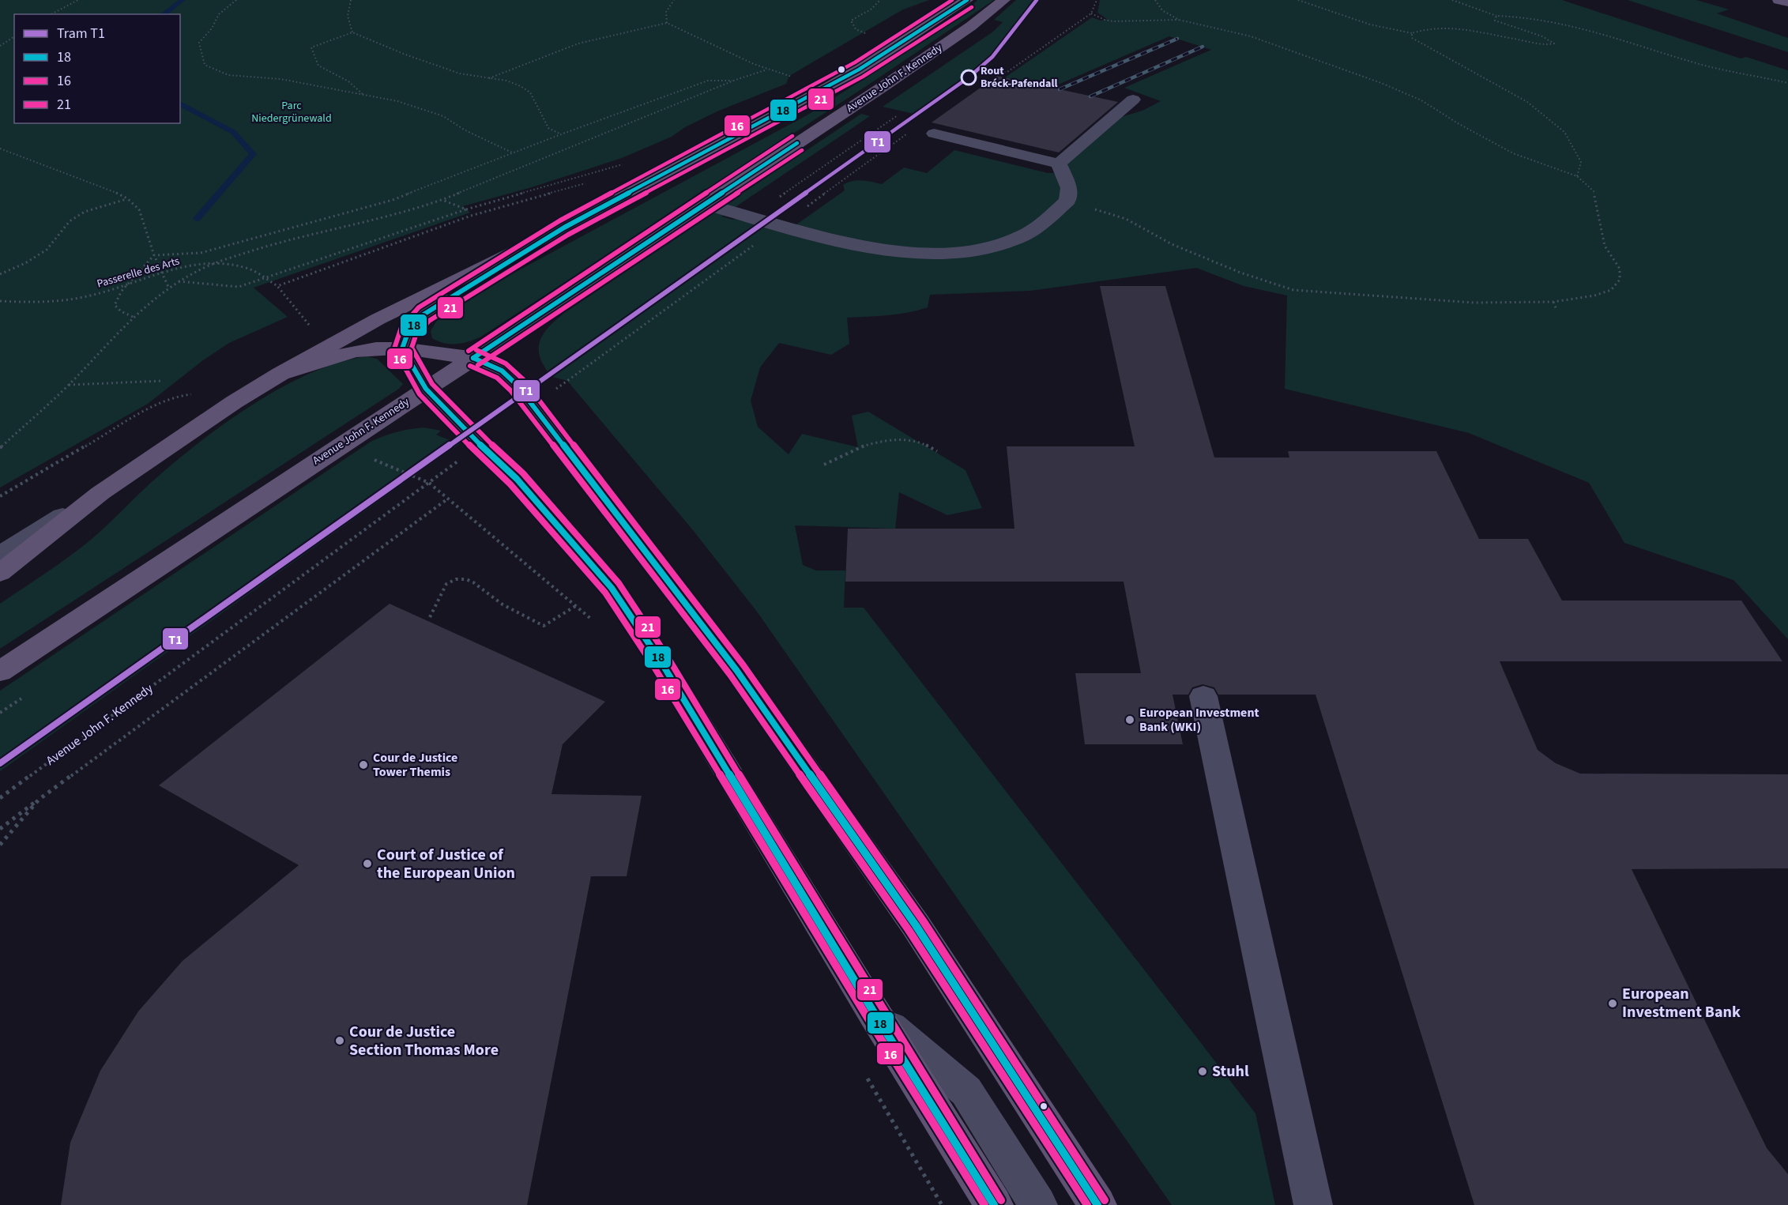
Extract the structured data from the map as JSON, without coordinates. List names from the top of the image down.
{
  "streets": {
    "main road": ["Avenue John F. Kennedy"],
    "path": ["Passerelle des Arts"]
  },
  "parks": ["Parc Niedergrünewald"],
  "places": [
    "Rout Bréck-Pafendall",
    "European Investment Bank (WKI)",
    "Cour de Justice Tower Themis",
    "Court of Justice of the European Union",
    "European Investment Bank",
    "Cour de Justice Section Thomas More",
    "Stuhl"
  ],
  "lines": [
    "tram line T1",
    "transit line 18",
    "transit line 16",
    "transit line 21"
  ],
  "legend": [
    "Tram T1",
    "18",
    "16",
    "21"
  ]
}
